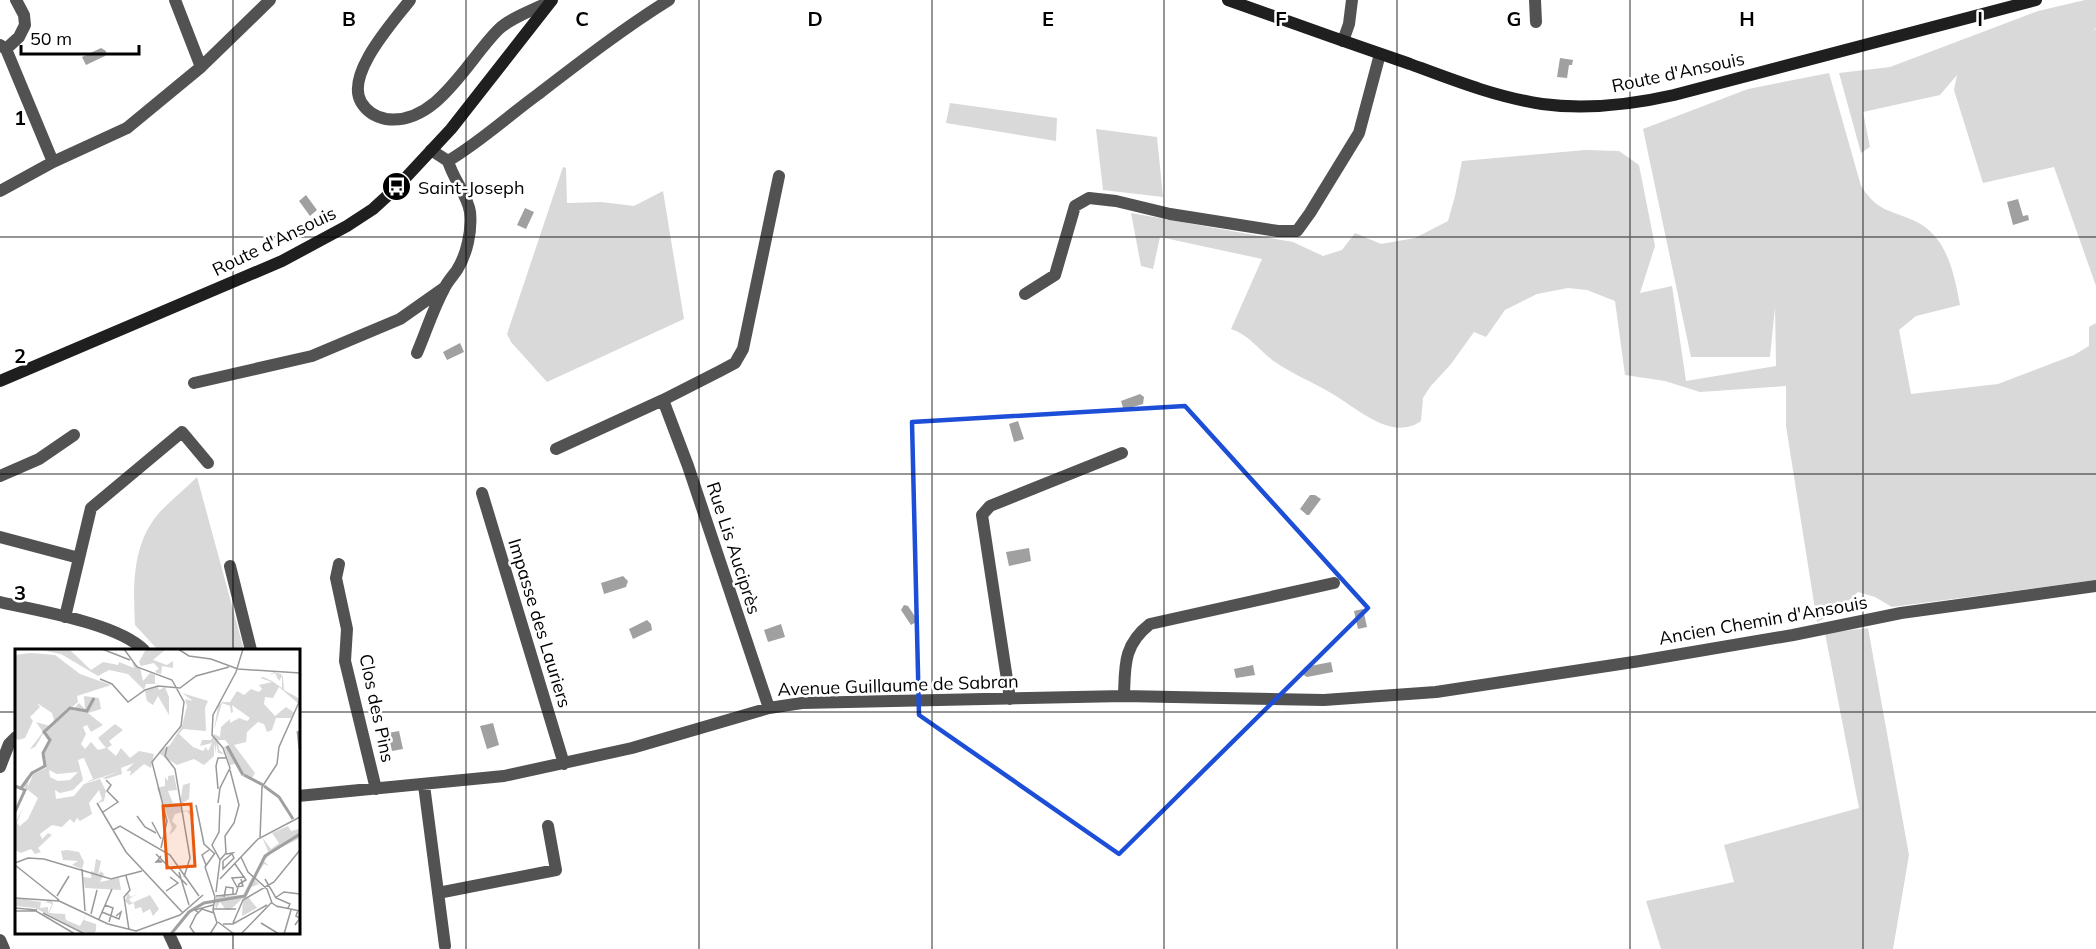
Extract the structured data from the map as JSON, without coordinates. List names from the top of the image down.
{
  "streets": {
    "street": [
      "Route d'Ansouis",
      "Rue Lis Auciprès",
      "Ancien Chemin d'Ansouis",
      "Impasse des Lauriers",
      "Avenue Guillaume de Sabran",
      "Clos des Pins"
    ]
  },
  "crossings": [
    ["Rue Lis Auciprès", "Avenue Guillaume de Sabran"],
    ["Ancien Chemin d'Ansouis", "Avenue Guillaume de Sabran"],
    ["Impasse des Lauriers", "Avenue Guillaume de Sabran"],
    ["Avenue Guillaume de Sabran", "Clos des Pins"]
  ],
  "places": {
    "bus stop": ["Saint-Joseph"]
  },
  "scale_bar": "50 m",
  "grid": {
    "columns": [
      "B",
      "C",
      "D",
      "E",
      "F",
      "G",
      "H",
      "I"
    ],
    "rows": ["1", "2", "3"]
  }
}
